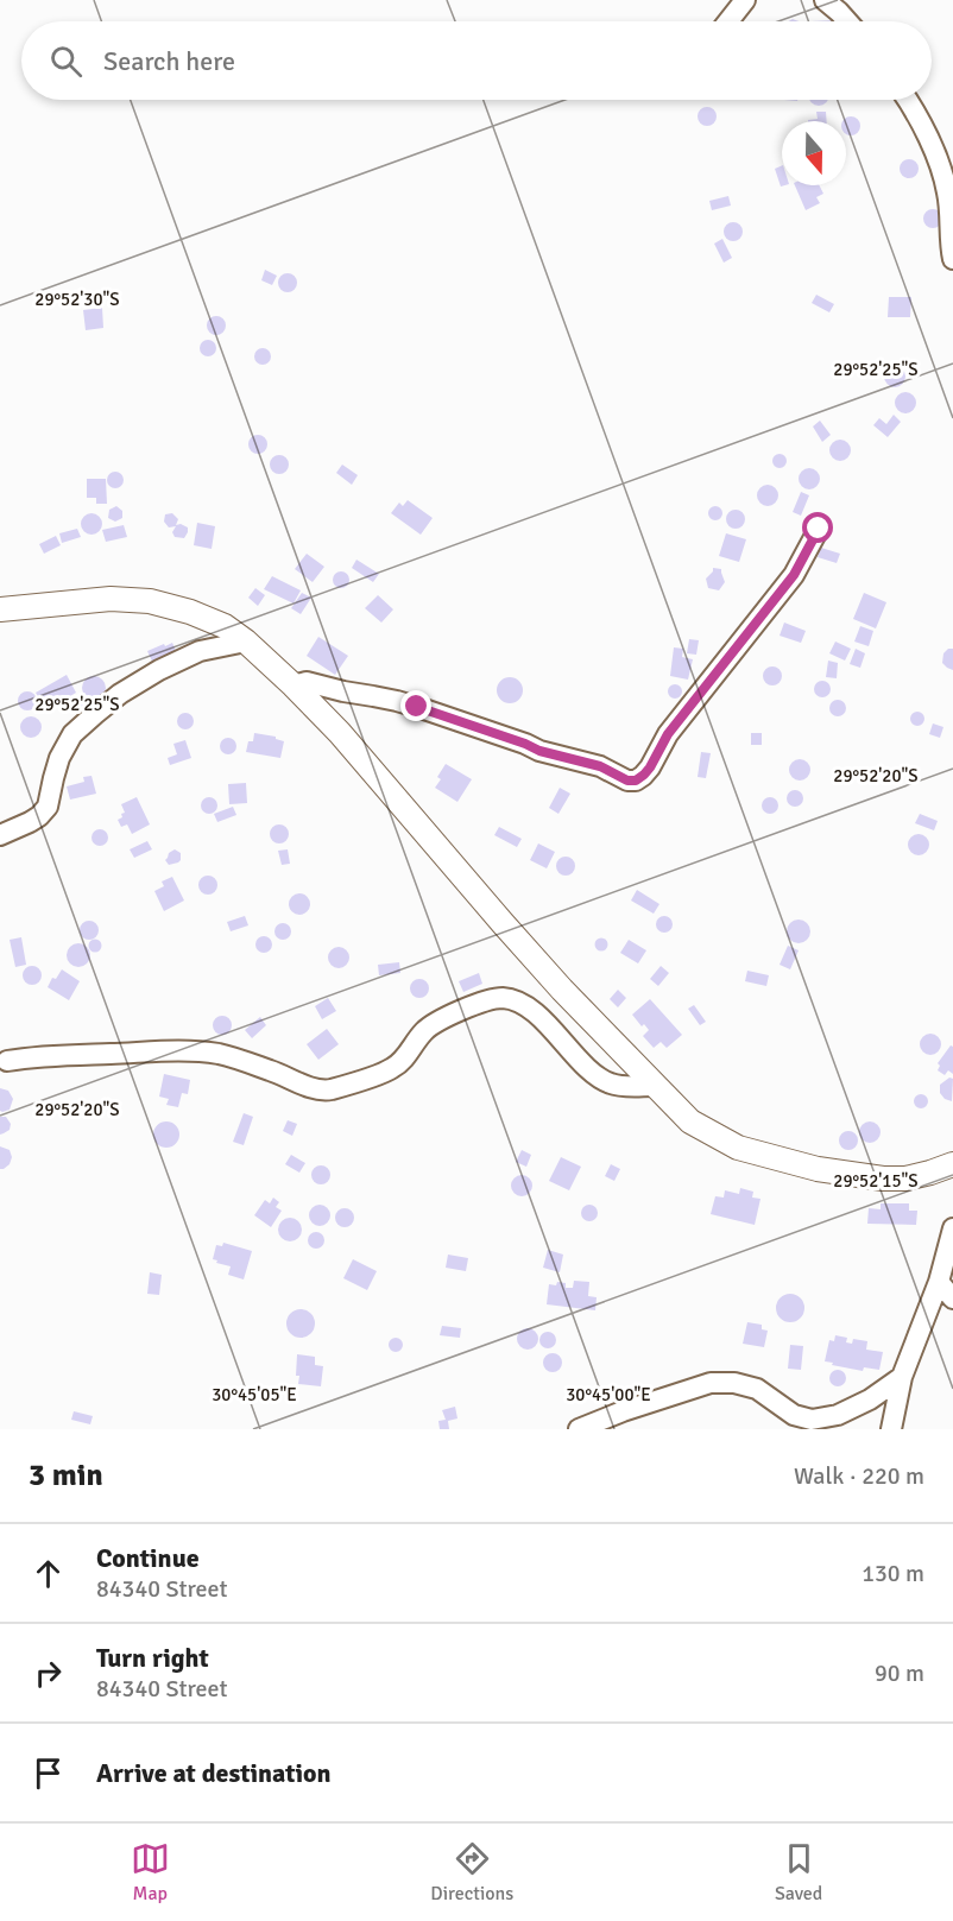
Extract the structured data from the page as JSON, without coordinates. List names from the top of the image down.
{
  "north": "bottom",
  "page": {
    "search": "Search here",
    "heading": ["3 min", "Walk · 220 m"],
    "list": [
      ["Continue", "84340 Street", "130 m"],
      ["Turn right", "84340 Street", "90 m"],
      "Arrive at destination"
    ],
    "nav": ["Map", "Directions", "Saved"]
  },
  "coordinates": [
    "29°52'30\"S",
    "29°52'25\"S",
    "29°52'20\"S",
    "29°52'15\"S",
    "30°45'05\"E",
    "30°45'00\"E"
  ]
}
